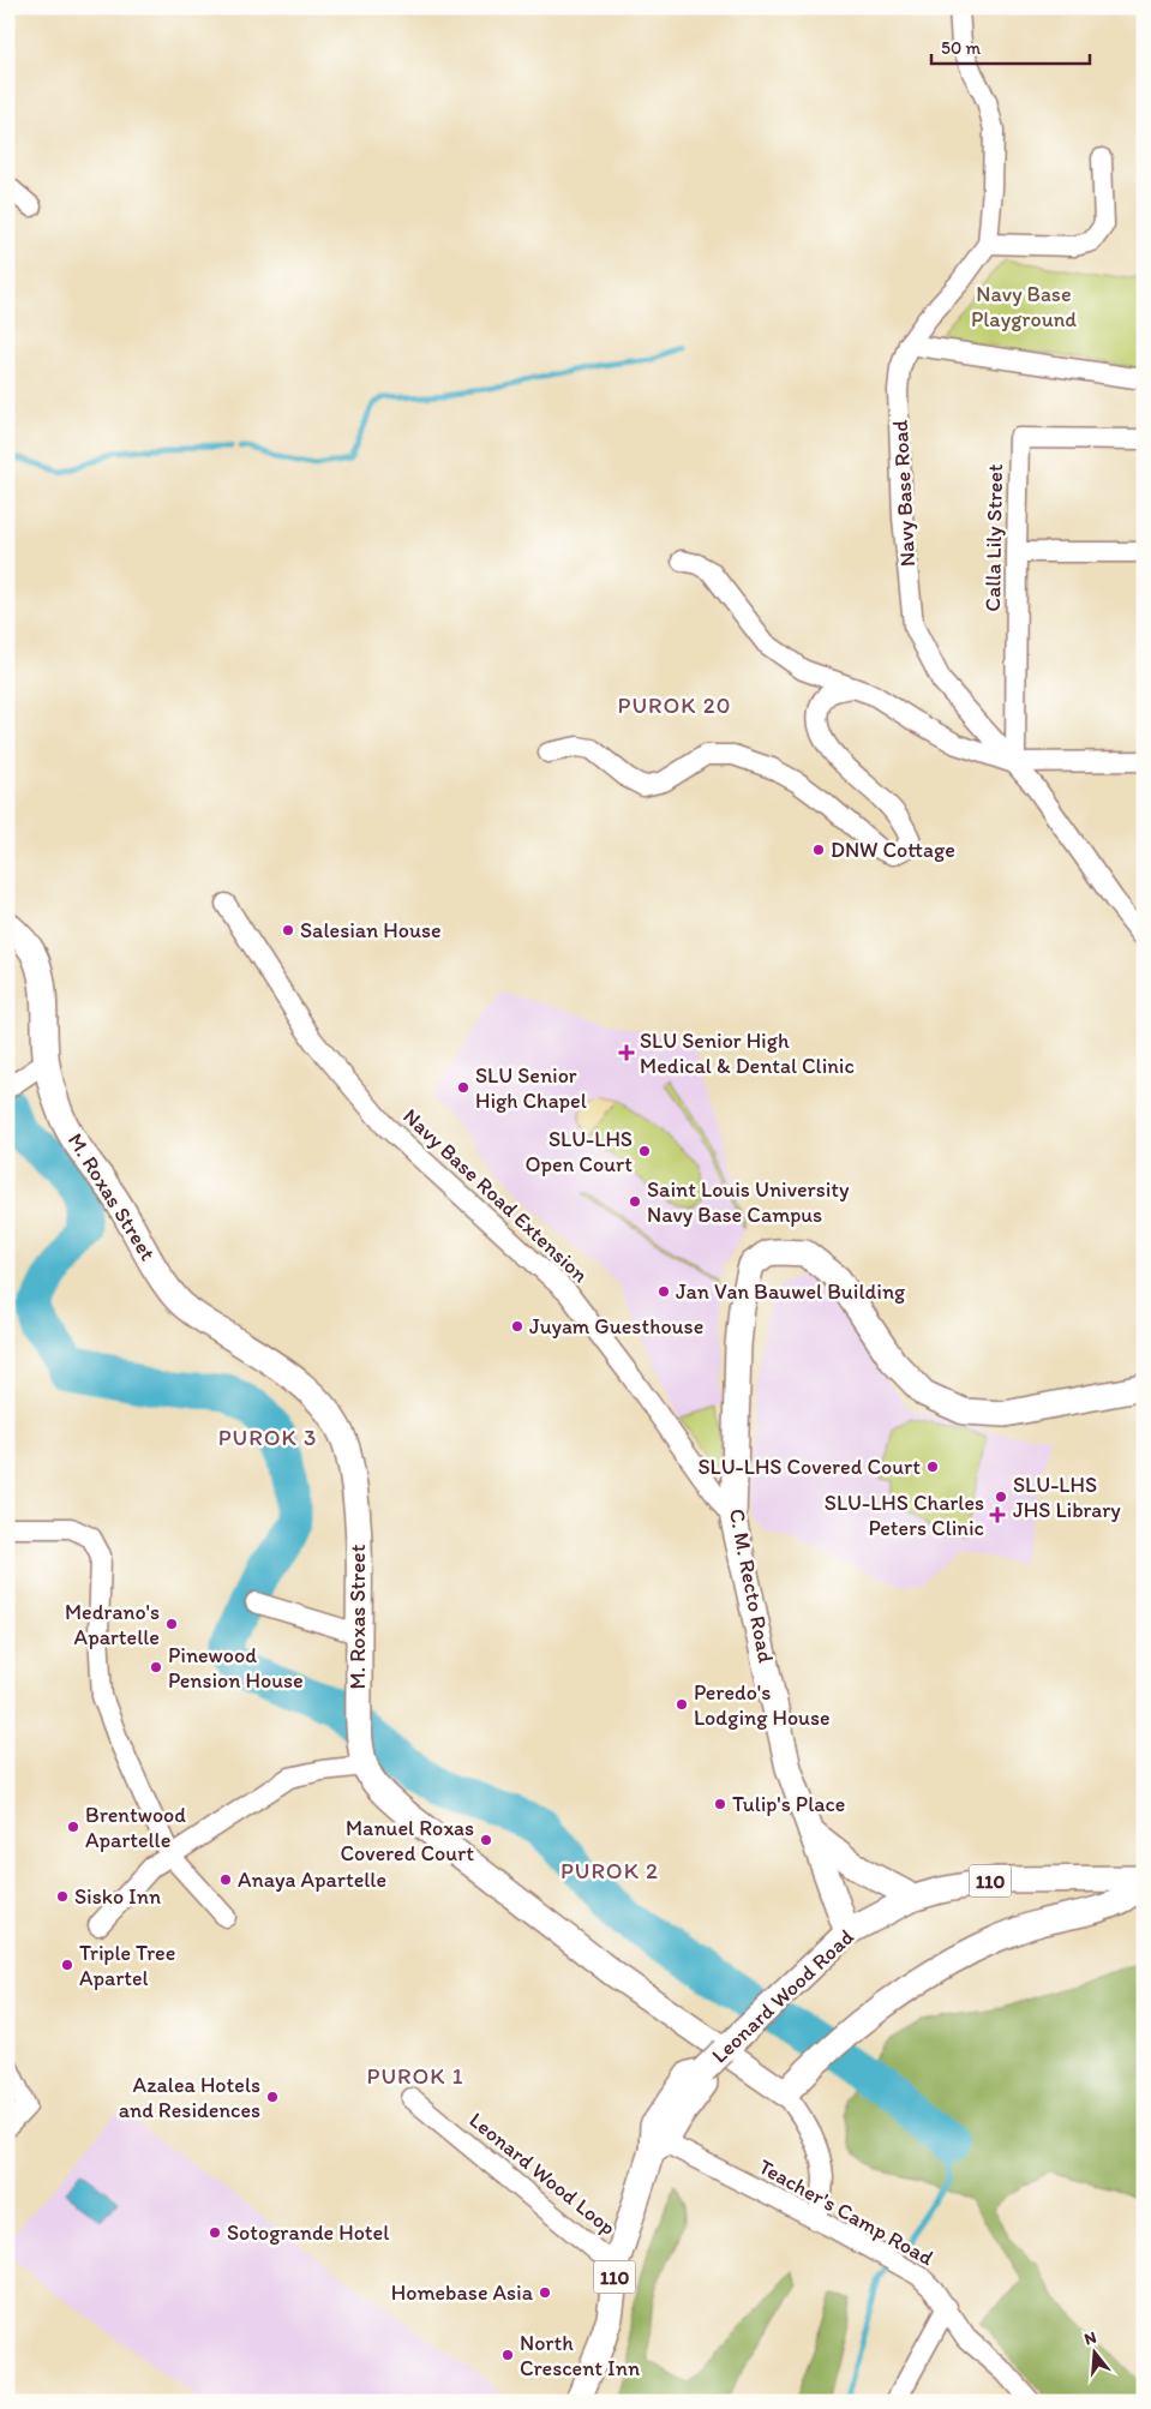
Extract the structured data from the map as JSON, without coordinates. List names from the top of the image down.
{
  "streets": {
    "main road": [
      "M. Roxas Street",
      "C. M. Recto Road",
      "110",
      "Leonard Wood Road"
    ],
    "street": [
      "Navy Base Road",
      "Calla Lily Street",
      "Navy Base Road Extension",
      "Leonard Wood Loop",
      "Teacher's Camp Road"
    ]
  },
  "crossings": [
    ["Navy Base Road", "Calla Lily Street"],
    ["Navy Base Road Extension", "C. M. Recto Road"],
    ["M. Roxas Street", "Teacher's Camp Road"],
    ["C. M. Recto Road", "Leonard Wood Road"],
    ["Leonard Wood Road", "Leonard Wood Loop"],
    ["Leonard Wood Road", "Teacher's Camp Road"]
  ],
  "districts": [
    "PUROK 20",
    "PUROK 3",
    "PUROK 2",
    "PUROK 1"
  ],
  "parks": ["Navy Base Playground"],
  "places": {
    "other": [
      "DNW Cottage",
      "Salesian House",
      "SLU Senior High Chapel",
      "SLU-LHS Open Court",
      "Saint Louis University Navy Base Campus",
      "Jan Van Bauwel Building",
      "Juyam Guesthouse",
      "SLU-LHS Covered Court",
      "SLU-LHS JHS Library",
      "Medrano's Apartelle",
      "Pinewood Pension House",
      "Peredo's Lodging House",
      "Tulip's Place",
      "Brentwood Apartelle",
      "Manuel Roxas Covered Court",
      "Anaya Apartelle",
      "Sisko Inn",
      "Triple Tree Apartel",
      "Azalea Hotels and Residences",
      "Sotogrande Hotel",
      "Homebase Asia",
      "North Crescent Inn"
    ],
    "health": ["SLU Senior High Medical & Dental Clinic", "SLU-LHS Charles Peters Clinic"]
  },
  "scale_bar": "50 m",
  "north": "top"
}
